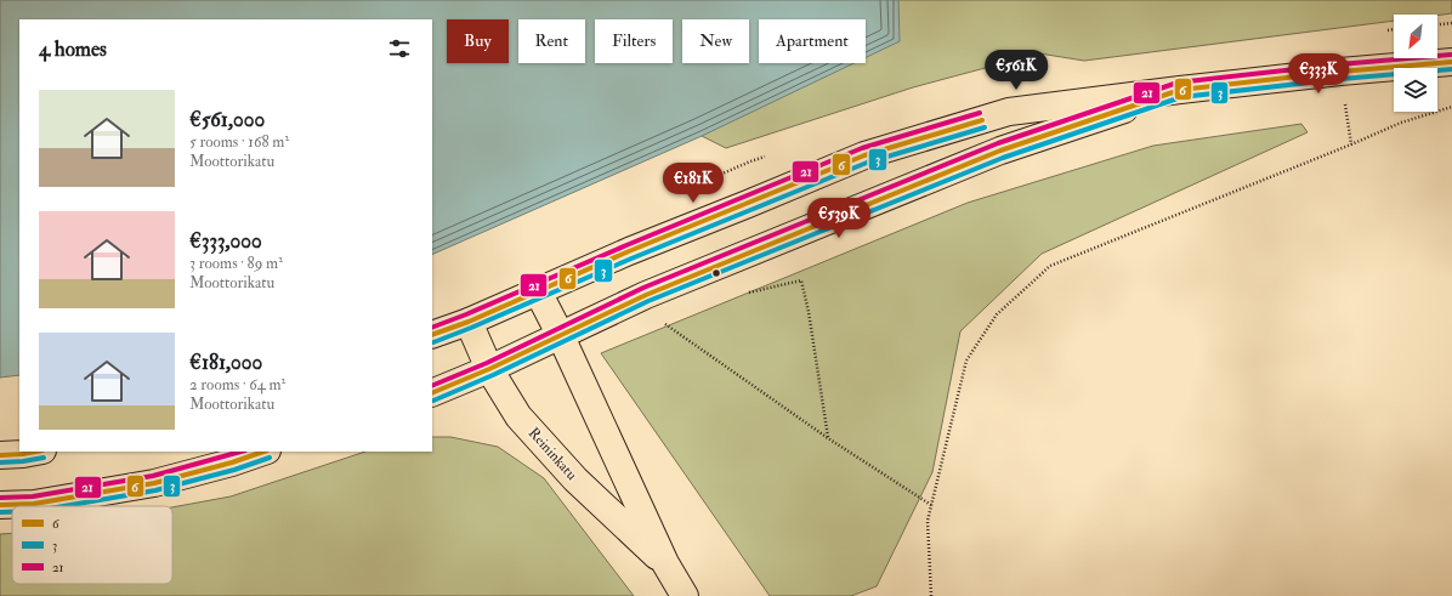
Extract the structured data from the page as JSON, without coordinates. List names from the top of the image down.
{
  "streets": {
    "main road": ["Reininkatu"]
  },
  "lines": ["transit line 21", "transit line 6", "transit line 3"],
  "legend": ["6", "3", "21"],
  "north": "bottom left",
  "page": {
    "chip": [
      "Buy",
      "Rent",
      "Filters",
      "New",
      "Apartment"
    ],
    "heading": "4 homes",
    "price": [
      "€561K",
      "€333K",
      "€181K",
      "€539K"
    ],
    "list": [
      {
        "name": "€561,000",
        "note": "5 rooms · 168 m² · Moottorikatu"
      },
      {
        "name": "€333,000",
        "note": "3 rooms · 89 m² · Moottorikatu"
      },
      {
        "name": "€181,000",
        "note": "2 rooms · 64 m² · Moottorikatu"
      }
    ]
  }
}
